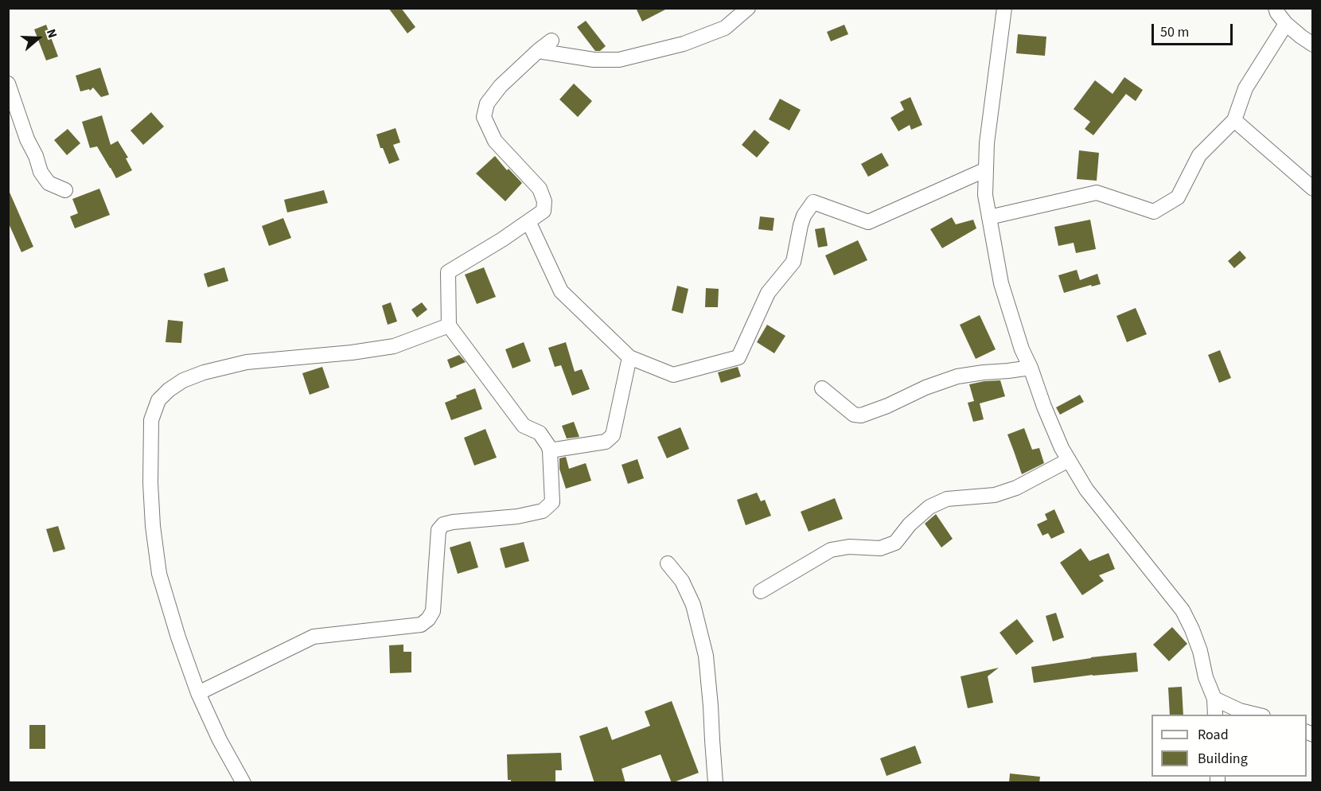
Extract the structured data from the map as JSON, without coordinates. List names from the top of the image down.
{
  "legend": ["Road", "Building"],
  "scale_bar": "50 m",
  "north": "right"
}
